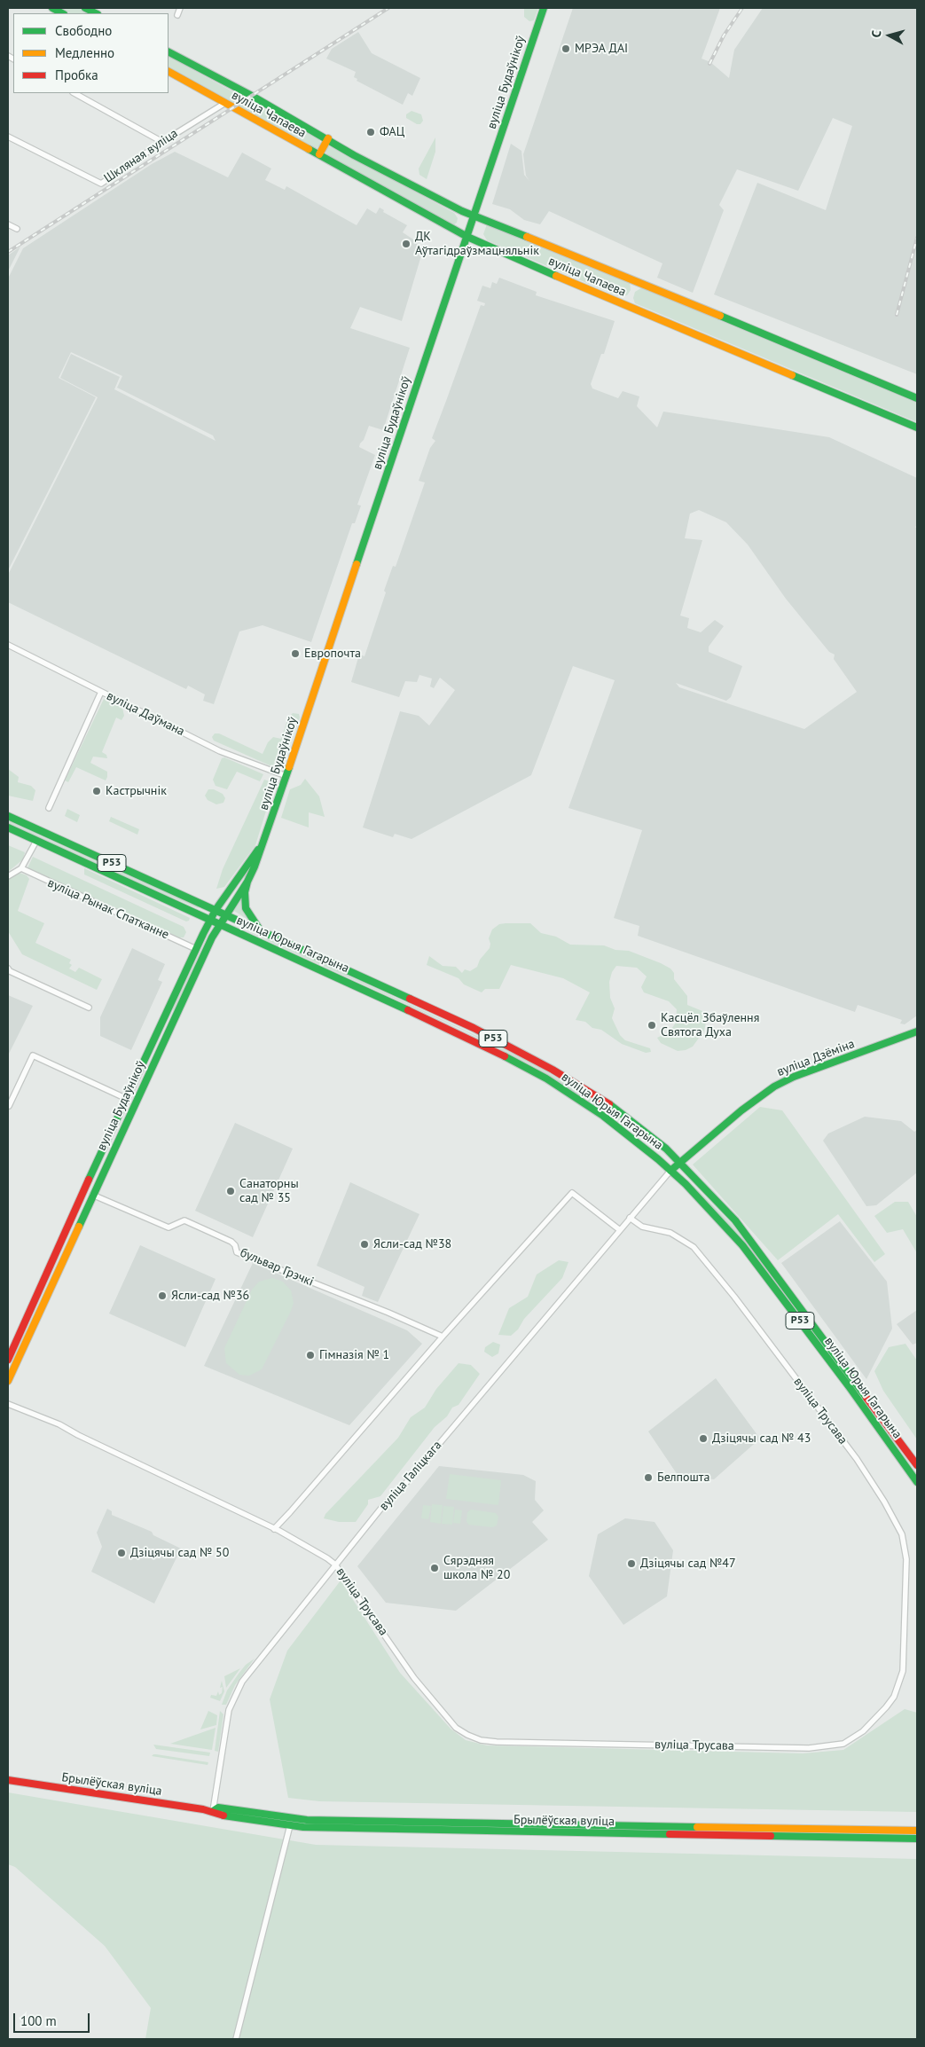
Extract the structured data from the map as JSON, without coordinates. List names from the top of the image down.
{
  "streets": {
    "main road": [
      "вуліца Будаўнікоў",
      "вуліца Чапаева",
      "Р53",
      "вуліца Юрыя Гагарына",
      "вуліца Дзёміна",
      "Брылёўская вуліца"
    ],
    "street": [
      "Шкляная вуліца",
      "вуліца Даўмана",
      "вуліца Рынак Спатканне",
      "бульвар Грэчкі",
      "вуліца Трусава",
      "вуліца Галіцкага"
    ]
  },
  "crossings": [
    ["вуліца Будаўнікоў", "вуліца Чапаева"],
    ["вуліца Будаўнікоў", "вуліца Даўмана"],
    ["вуліца Будаўнікоў", "вуліца Рынак Спатканне"],
    ["вуліца Будаўнікоў", "вуліца Юрыя Гагарына"],
    ["вуліца Будаўнікоў", "бульвар Грэчкі"],
    ["вуліца Чапаева", "Шкляная вуліца"],
    ["вуліца Юрыя Гагарына", "вуліца Дзёміна"],
    ["вуліца Юрыя Гагарына", "вуліца Галіцкага"],
    ["вуліца Дзёміна", "вуліца Галіцкага"],
    ["вуліца Трусава", "вуліца Галіцкага"],
    ["вуліца Галіцкага", "Брылёўская вуліца"]
  ],
  "places": [
    "МРЭА ДАІ",
    "ФАЦ",
    "ДК Аўтагідраўзмацняльнік",
    "Европочта",
    "Кастрычнік",
    "Касцёл Збаўлення Святога Духа",
    "Санаторны сад № 35",
    "Ясли-сад №38",
    "Ясли-сад №36",
    "Гімназія № 1",
    "Дзіцячы сад № 43",
    "Белпошта",
    "Дзіцячы сад № 50",
    "Дзіцячы сад №47",
    "Сярэдняя школа № 20"
  ],
  "legend": ["Свободно", "Медленно", "Пробка"],
  "scale_bar": "100 m",
  "north": "left"
}
